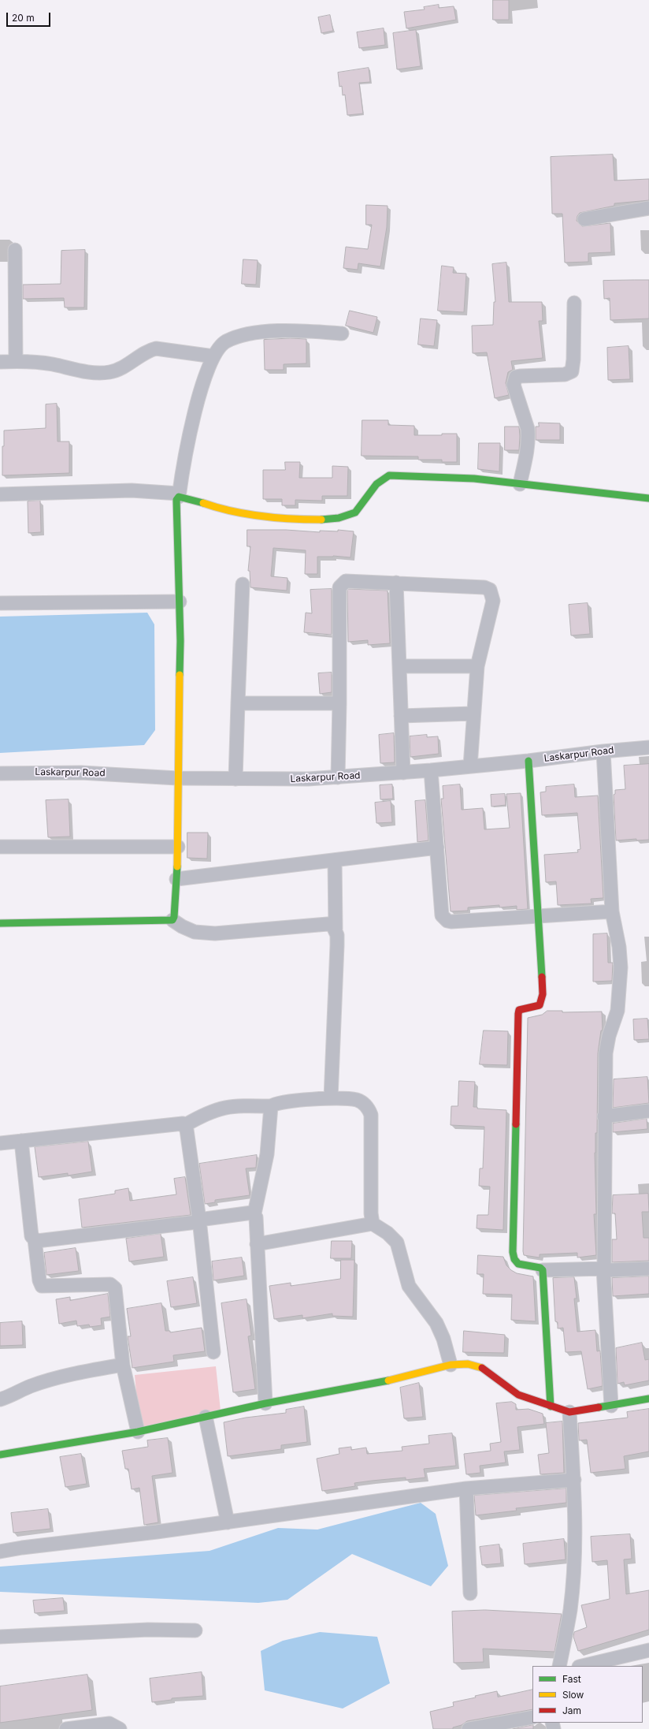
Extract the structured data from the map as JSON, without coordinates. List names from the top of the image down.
{
  "streets": {
    "street": ["Laskarpur Road"]
  },
  "legend": ["Fast", "Slow", "Jam"],
  "scale_bar": "20 m"
}
